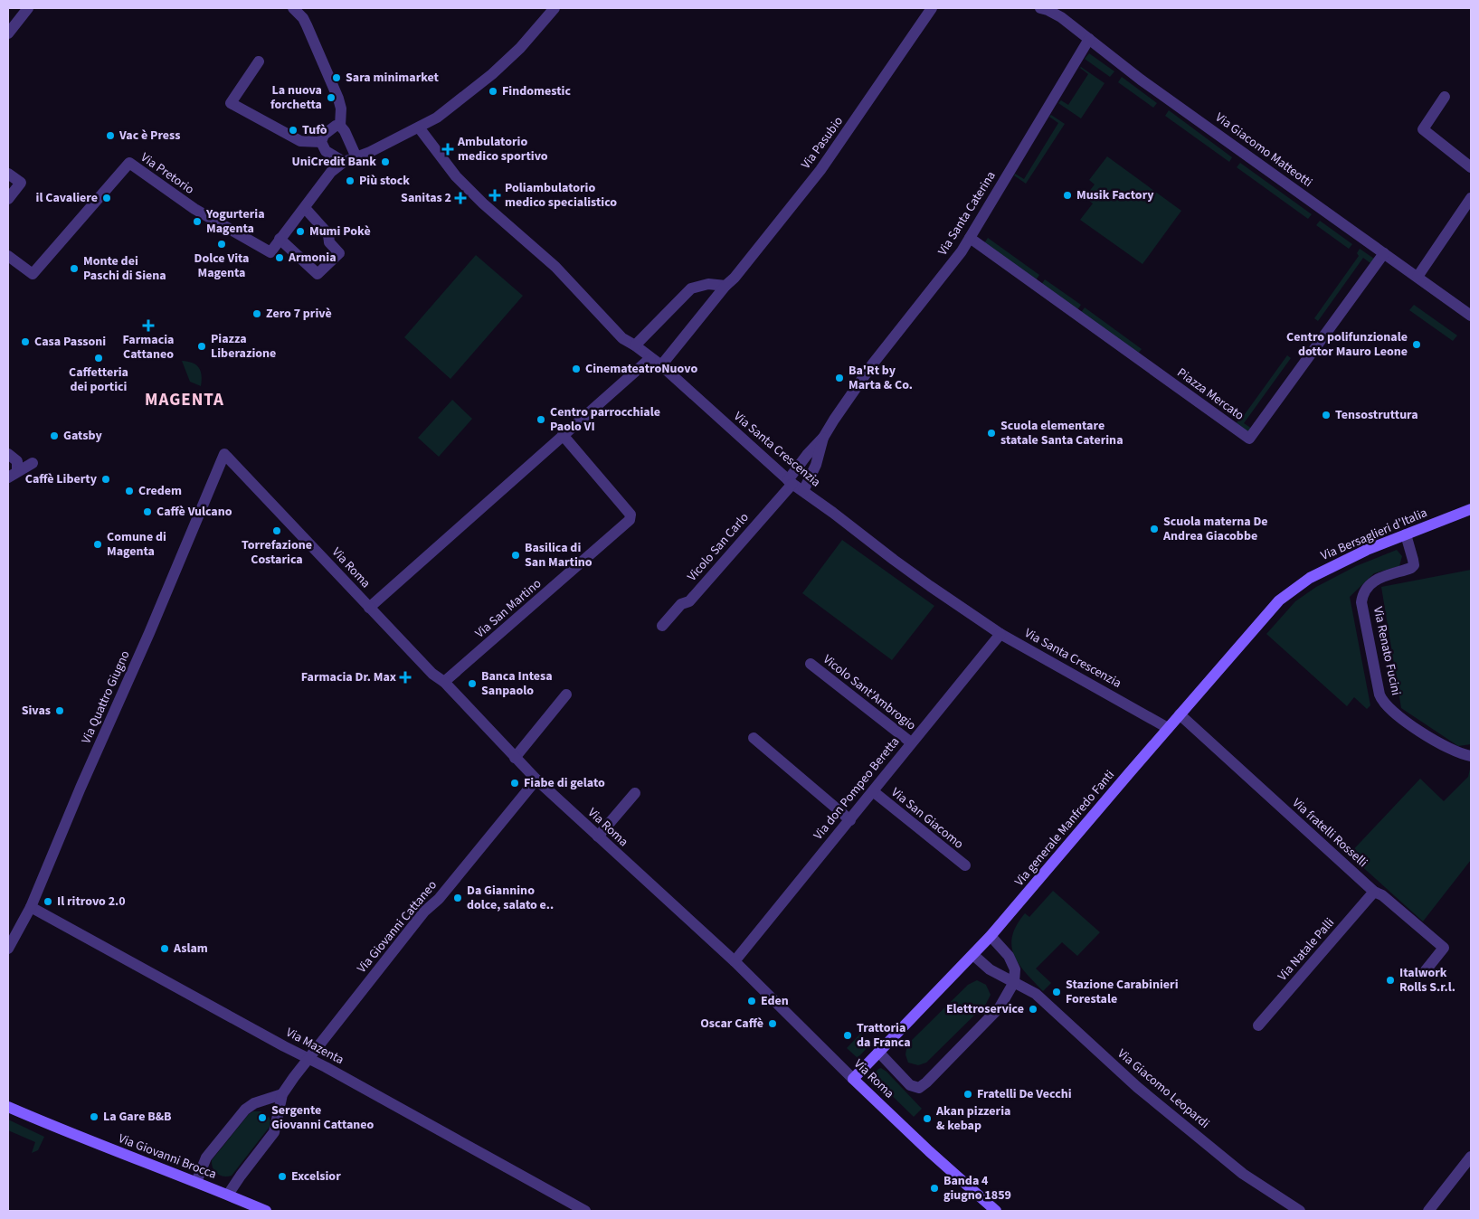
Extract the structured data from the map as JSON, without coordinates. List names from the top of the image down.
{
  "streets": {
    "street": [
      "Via Pasubio",
      "Via Giacomo Matteotti",
      "Via Pretorio",
      "Via Santa Caterina",
      "Piazza Mercato",
      "Via Santa Crescenzia",
      "Via Bersaglieri d'Italia",
      "Vicolo San Carlo",
      "Via Roma",
      "Via San Martino",
      "Via Renato Fucini",
      "Vicolo Sant'Ambrogio",
      "Via Quattro Giugno",
      "Via don Pompeo Beretta",
      "Via San Giacomo",
      "Via generale Manfredo Fanti",
      "Via fratelli Rosselli",
      "Via Giovanni Cattaneo",
      "Via Natale Palli",
      "Via Mazenta",
      "Via Giacomo Leopardi",
      "Via Giovanni Brocca"
    ]
  },
  "crossings": [
    ["Via Pasubio", "Via Santa Crescenzia"],
    ["Via Giacomo Matteotti", "Via Santa Caterina"],
    ["Via Giacomo Matteotti", "Piazza Mercato"],
    ["Via Santa Caterina", "Piazza Mercato"],
    ["Via Santa Caterina", "Via Santa Crescenzia"],
    ["Via Santa Caterina", "Vicolo San Carlo"],
    ["Via Santa Crescenzia", "Vicolo San Carlo"],
    ["Via Santa Crescenzia", "Via don Pompeo Beretta"],
    ["Via Santa Crescenzia", "Via generale Manfredo Fanti"],
    ["Via Bersaglieri d'Italia", "Via Renato Fucini"],
    ["Via Bersaglieri d'Italia", "Via generale Manfredo Fanti"],
    ["Via Roma", "Via San Martino"],
    ["Via Roma", "Via Quattro Giugno"],
    ["Via Roma", "Via don Pompeo Beretta"],
    ["Via Roma", "Via generale Manfredo Fanti"],
    ["Via Roma", "Via Giovanni Cattaneo"],
    ["Vicolo Sant'Ambrogio", "Via don Pompeo Beretta"],
    ["Via Quattro Giugno", "Via Mazenta"],
    ["Via don Pompeo Beretta", "Via San Giacomo"],
    ["Via generale Manfredo Fanti", "Via fratelli Rosselli"],
    ["Via generale Manfredo Fanti", "Via Giacomo Leopardi"],
    ["Via fratelli Rosselli", "Via Natale Palli"],
    ["Via Giovanni Cattaneo", "Via Mazenta"],
    ["Via Giovanni Cattaneo", "Via Giovanni Brocca"]
  ],
  "districts": ["MAGENTA"],
  "places": {
    "other": [
      "Sara minimarket",
      "Findomestic",
      "La nuova forchetta",
      "Tufò",
      "Vac è Press",
      "UniCredit Bank",
      "Più stock",
      "Musik Factory",
      "il Cavaliere",
      "Yogurteria Magenta",
      "Mumi Pokè",
      "Dolce Vita Magenta",
      "Armonia",
      "Monte dei Paschi di Siena",
      "Zero 7 privè",
      "Casa Passoni",
      "Centro polifunzionale dottor Mauro Leone",
      "Piazza Liberazione",
      "Caffetteria dei portici",
      "CinemateatroNuovo",
      "Ba'Rt by Marta & Co.",
      "Tensostruttura",
      "Centro parrocchiale Paolo VI",
      "Scuola elementare statale Santa Caterina",
      "Gatsby",
      "Caffè Liberty",
      "Credem",
      "Caffè Vulcano",
      "Scuola materna De Andrea Giacobbe",
      "Torrefazione Costarica",
      "Comune di Magenta",
      "Basilica di San Martino",
      "Banca Intesa Sanpaolo",
      "Sivas",
      "Fiabe di gelato",
      "Da Giannino dolce, salato e..",
      "Il ritrovo 2.0",
      "Aslam",
      "Italwork Rolls S.r.l.",
      "Stazione Carabinieri Forestale",
      "Eden",
      "Elettroservice",
      "Oscar Caffè",
      "Trattoria da Franca",
      "Fratelli De Vecchi",
      "La Gare B&B",
      "Sergente Giovanni Cattaneo",
      "Akan pizzeria & kebap",
      "Excelsior",
      "Banda 4 giugno 1859"
    ],
    "health": [
      "Ambulatorio medico sportivo",
      "Poliambulatorio medico specialistico",
      "Sanitas 2",
      "Farmacia Cattaneo",
      "Farmacia Dr. Max"
    ]
  }
}
